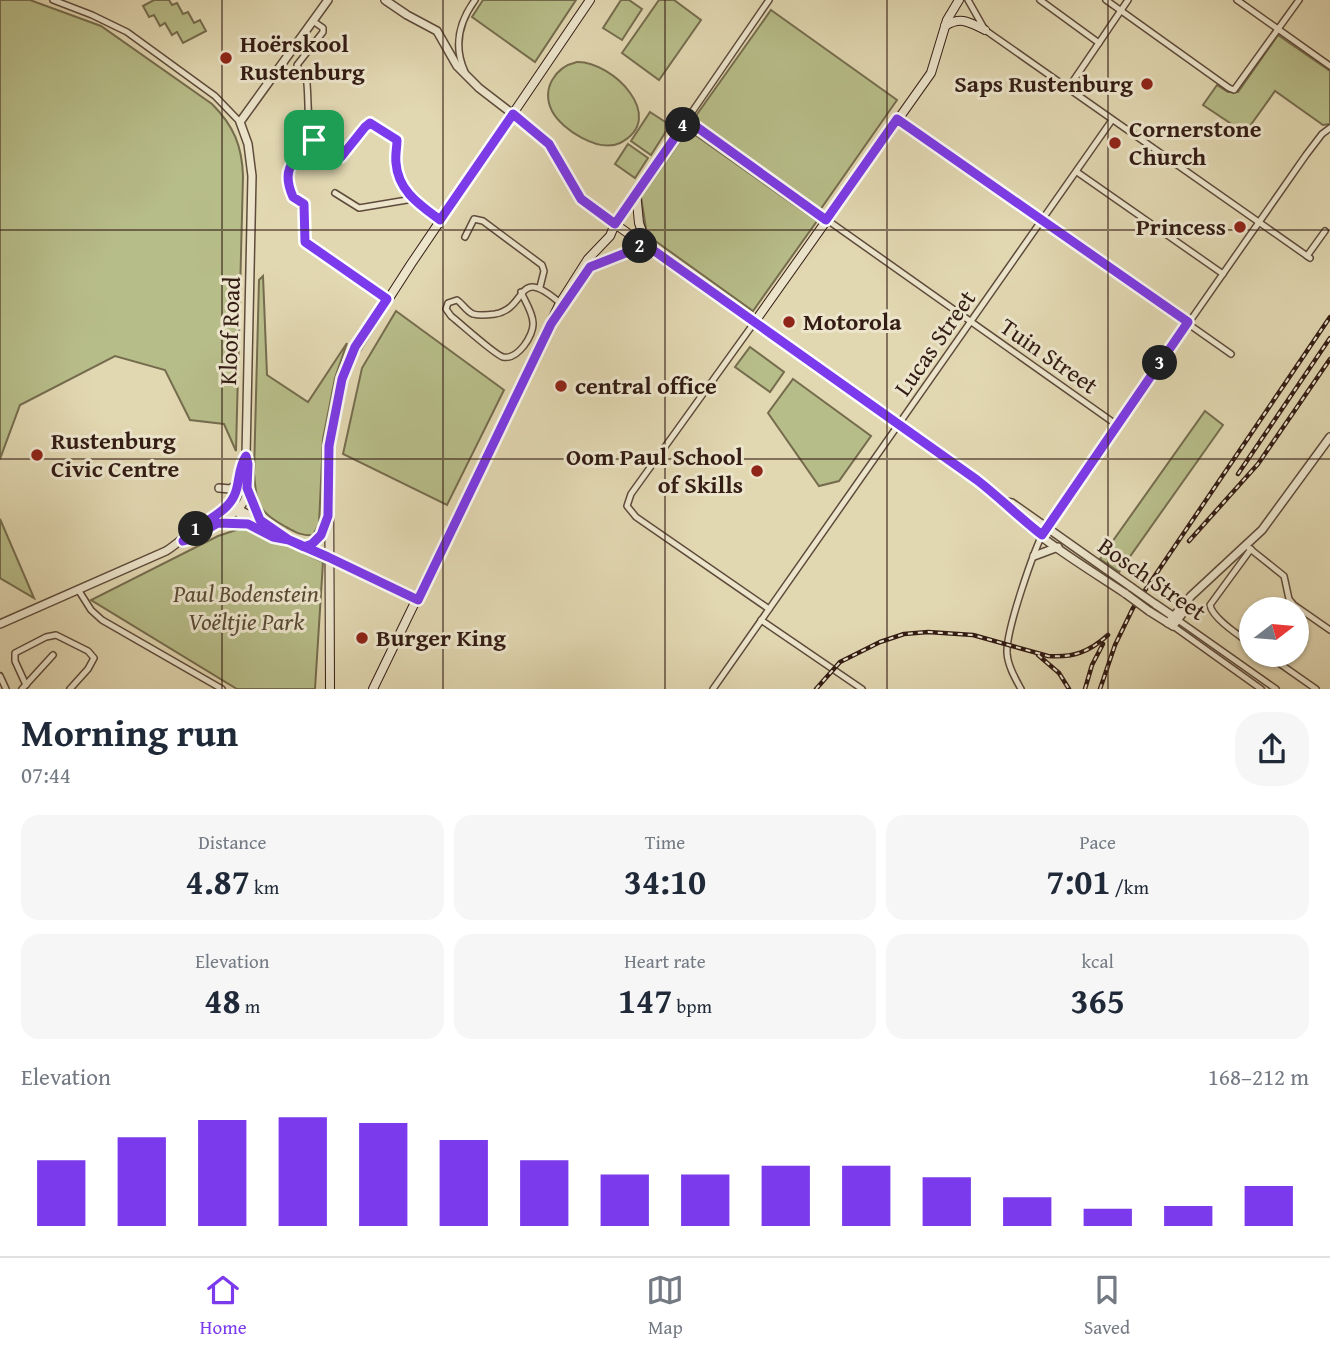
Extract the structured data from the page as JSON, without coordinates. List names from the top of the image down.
{
  "streets": {
    "main road": ["Bosch Street"],
    "street": ["Kloof Road", "Lucas Street", "Tuin Street"]
  },
  "crossings": [
    ["Lucas Street", "Tuin Street"],
    ["Lucas Street", "Bosch Street"]
  ],
  "parks": ["Paul Bodenstein Voëltjie Park"],
  "places": [
    "Hoërskool Rustenburg",
    "Saps Rustenburg",
    "Cornerstone Church",
    "Princess",
    "Motorola",
    "central office",
    "Rustenburg Civic Centre",
    "Oom Paul School of Skills",
    "Burger King"
  ],
  "north": "right",
  "page": {
    "pins": [
      "4",
      "2",
      "3",
      "1"
    ],
    "heading": ["Morning run", "07:44"],
    "stats": [
      ["Distance", "4.87 km"],
      ["Time", "34:10"],
      ["Pace", "7:01 /km"],
      ["Elevation", "48 m"],
      ["Heart rate", "147 bpm"],
      ["kcal", "365"]
    ],
    "chart": ["Elevation", "168–212 m"],
    "tabs": ["Home", "Map", "Saved"]
  }
}
